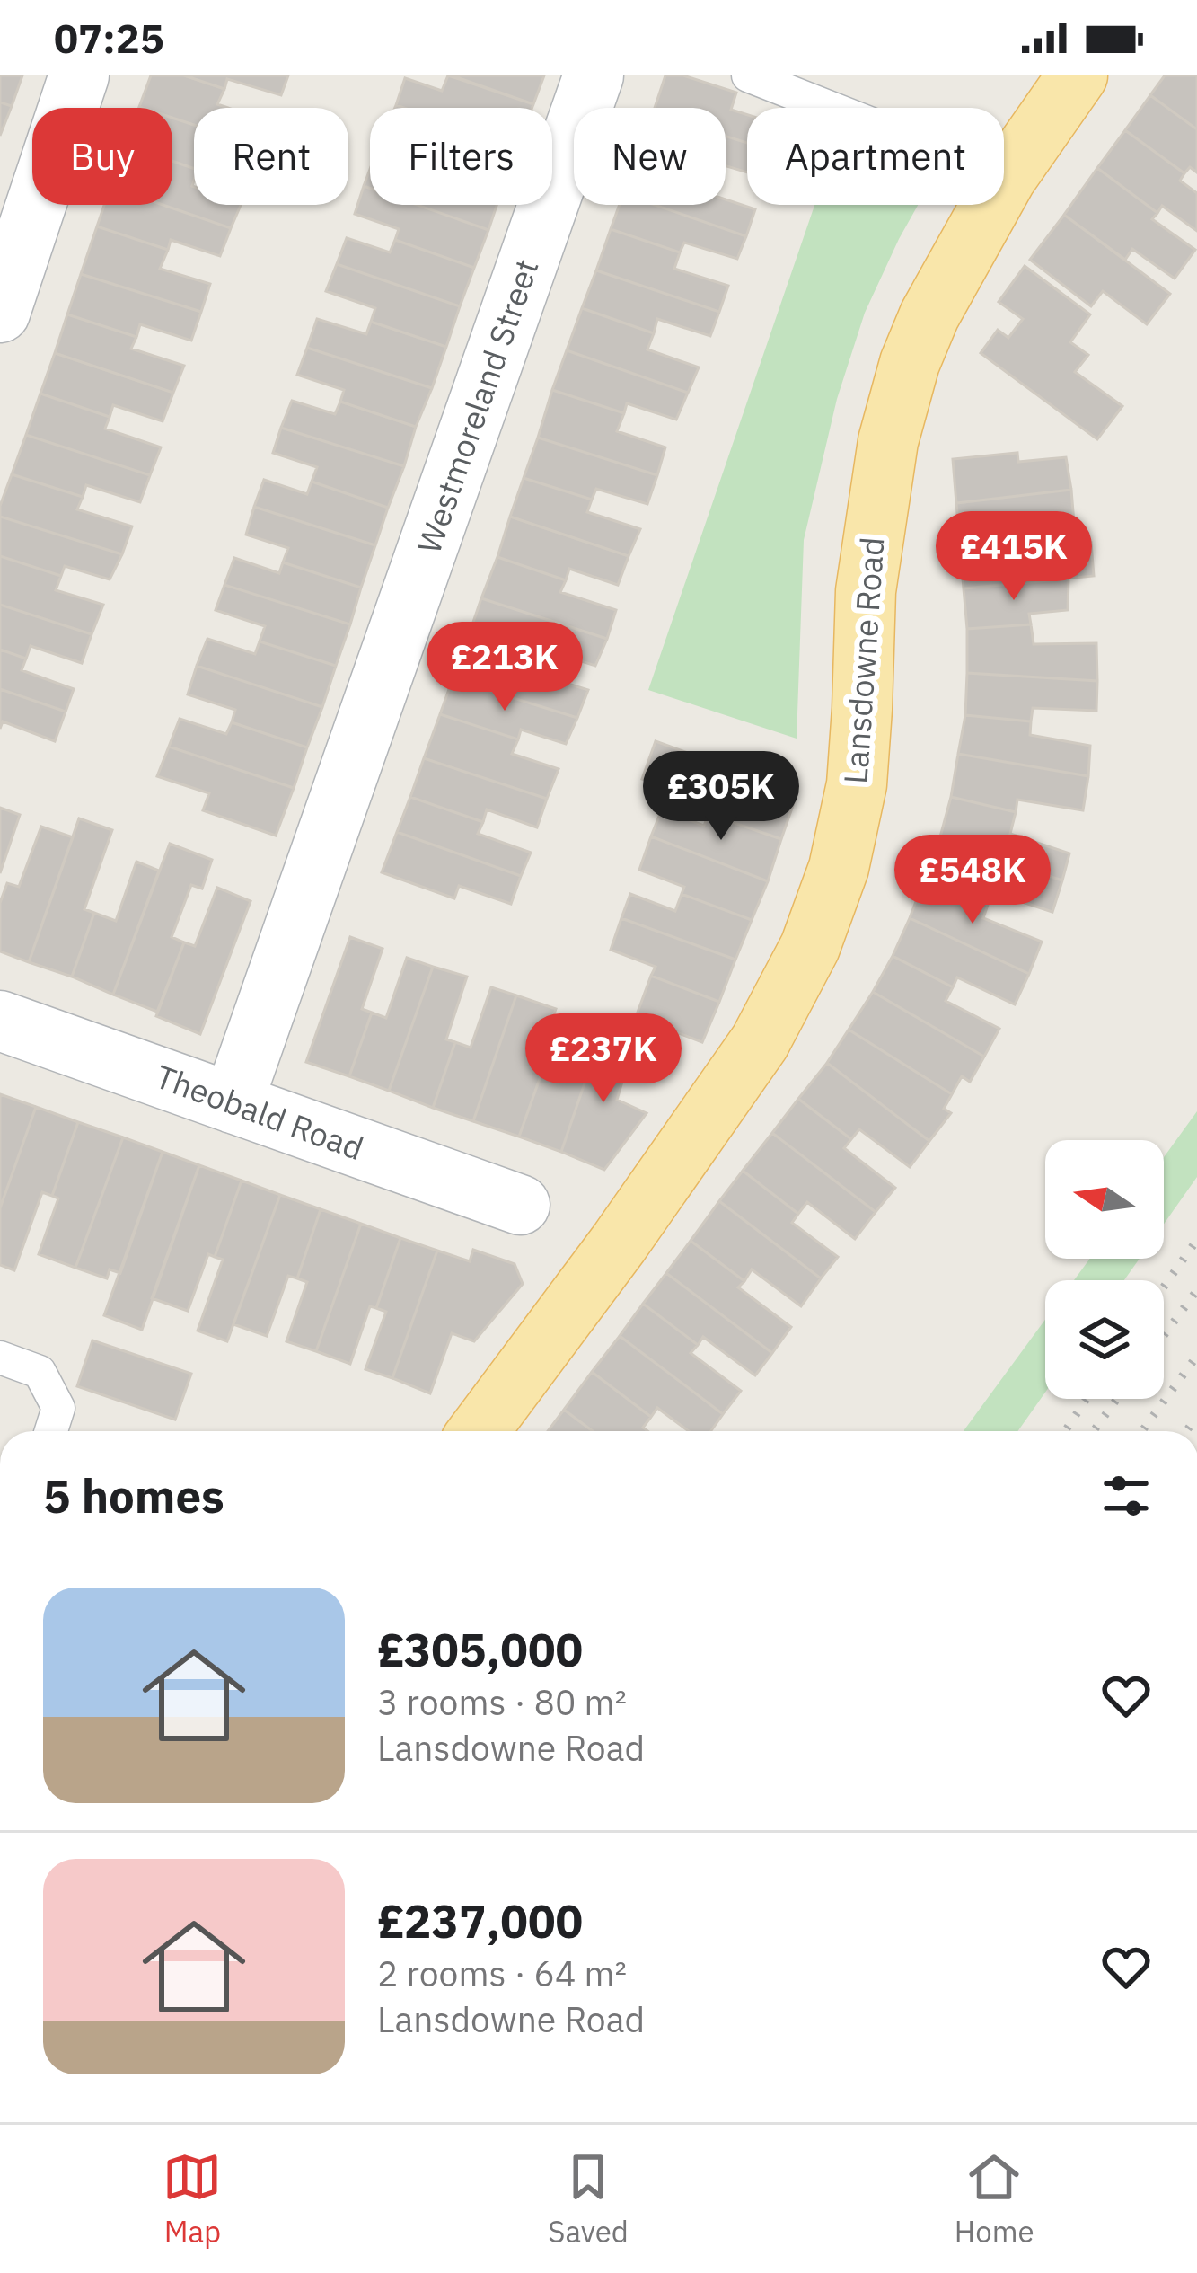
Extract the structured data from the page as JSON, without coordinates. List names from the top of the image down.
{
  "streets": {
    "main road": ["Lansdowne Road"],
    "street": ["Westmoreland Street", "Theobald Road"]
  },
  "crossings": [
    ["Westmoreland Street", "Theobald Road"]
  ],
  "north": "left",
  "page": {
    "status": "07:25",
    "chip": [
      "Buy",
      "Rent",
      "Filters",
      "New",
      "Apartment"
    ],
    "price": [
      "£415K",
      "£213K",
      "£305K",
      "£548K",
      "£237K"
    ],
    "heading": "5 homes",
    "list": [
      {
        "name": "£305,000",
        "note": "3 rooms · 80 m² · Lansdowne Road"
      },
      {
        "name": "£237,000",
        "note": "2 rooms · 64 m² · Lansdowne Road"
      }
    ],
    "tabs": ["Map", "Saved", "Home"]
  }
}
